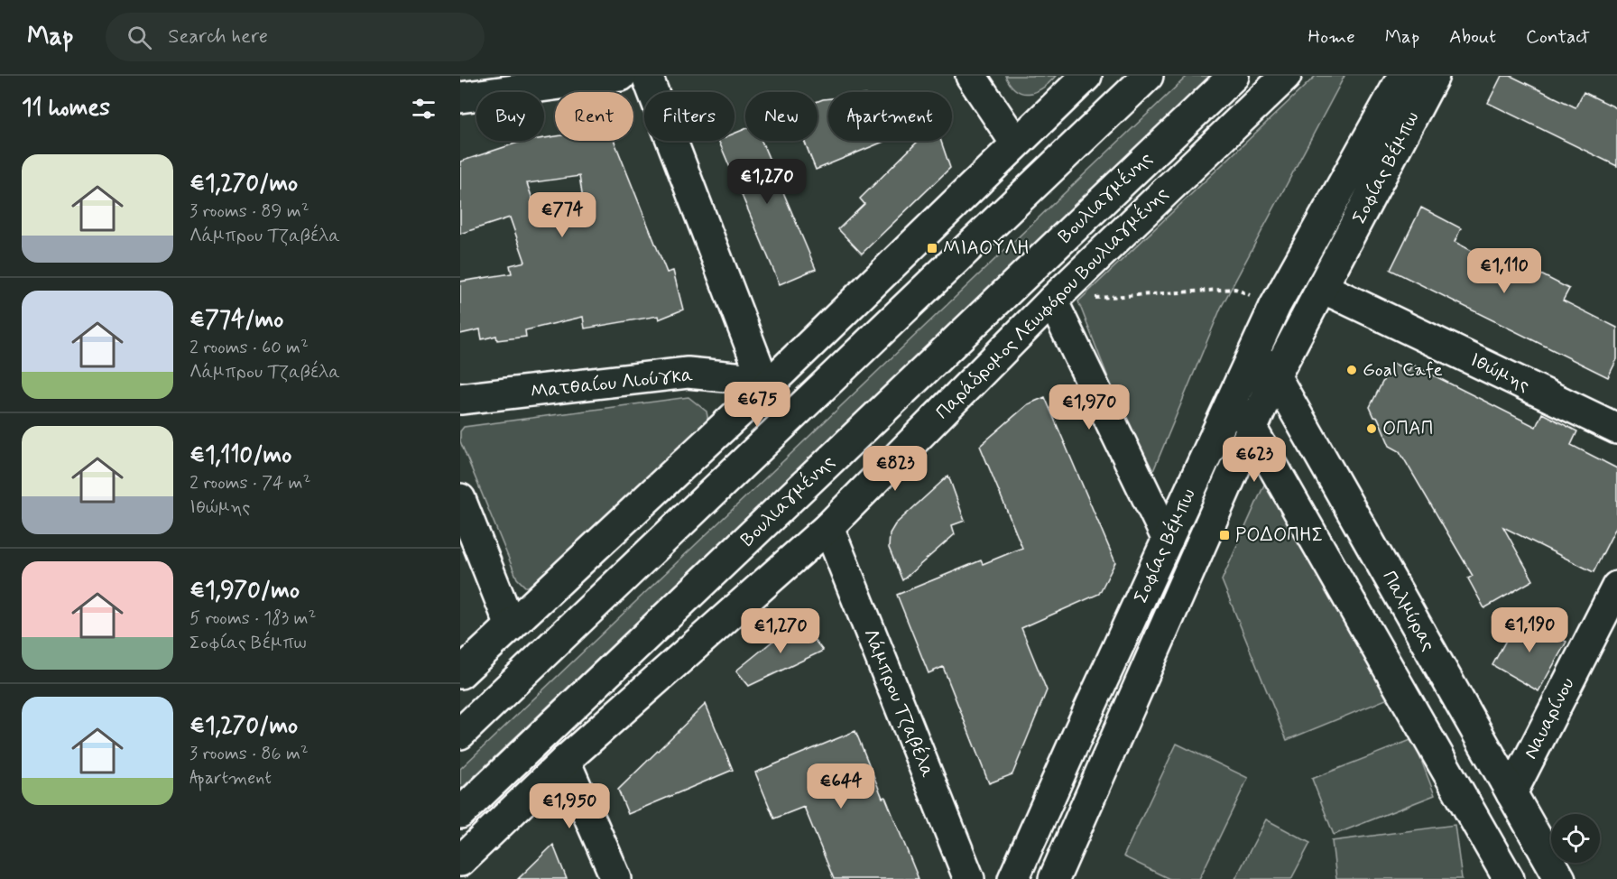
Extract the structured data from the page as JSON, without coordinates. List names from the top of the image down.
{
  "streets": {
    "main road": [
      "Σοφίας Βέμπω",
      "Βουλιαγμένης",
      "Παράδρομος Λεωφόρου Βουλιαγμένης",
      "Ιθώμης",
      "Ματθαίου Λιούγκα",
      "Παλμύρας",
      "Λάμπρου Τζαβέλα",
      "Ναυαρίνου"
    ]
  },
  "crossings": [
    ["Σοφίας Βέμπω", "Ιθώμης"],
    ["Σοφίας Βέμπω", "Παλμύρας"],
    ["Παράδρομος Λεωφόρου Βουλιαγμένης", "Λάμπρου Τζαβέλα"],
    ["Παλμύρας", "Ναυαρίνου"]
  ],
  "places": {
    "transit": ["ΜΙΑΟΥΛΗ", "ΡΟΔΟΠΗΣ"],
    "other": ["Goal Cafe", "ΟΠΑΠ"]
  },
  "page": {
    "header": "Map",
    "search": "Search here",
    "nav": [
      "Home",
      "Map",
      "About",
      "Contact"
    ],
    "heading": "11 homes",
    "chip": [
      "Buy",
      "Rent",
      "Filters",
      "New",
      "Apartment"
    ],
    "list": [
      {
        "name": "€1,270/mo",
        "note": "3 rooms · 89 m² · Λάμπρου Τζαβέλα"
      },
      {
        "name": "€774/mo",
        "note": "2 rooms · 60 m² · Λάμπρου Τζαβέλα"
      },
      {
        "name": "€1,110/mo",
        "note": "2 rooms · 74 m² · Ιθώμης"
      },
      {
        "name": "€1,970/mo",
        "note": "5 rooms · 183 m² · Σοφίας Βέμπω"
      },
      {
        "name": "€1,270/mo",
        "note": "3 rooms · 86 m² · Apartment"
      }
    ],
    "price": [
      "€1,270",
      "€774",
      "€1,110",
      "€675",
      "€1,970",
      "€623",
      "€823",
      "€1,190",
      "€1,270",
      "€644",
      "€1,950"
    ]
  }
}
